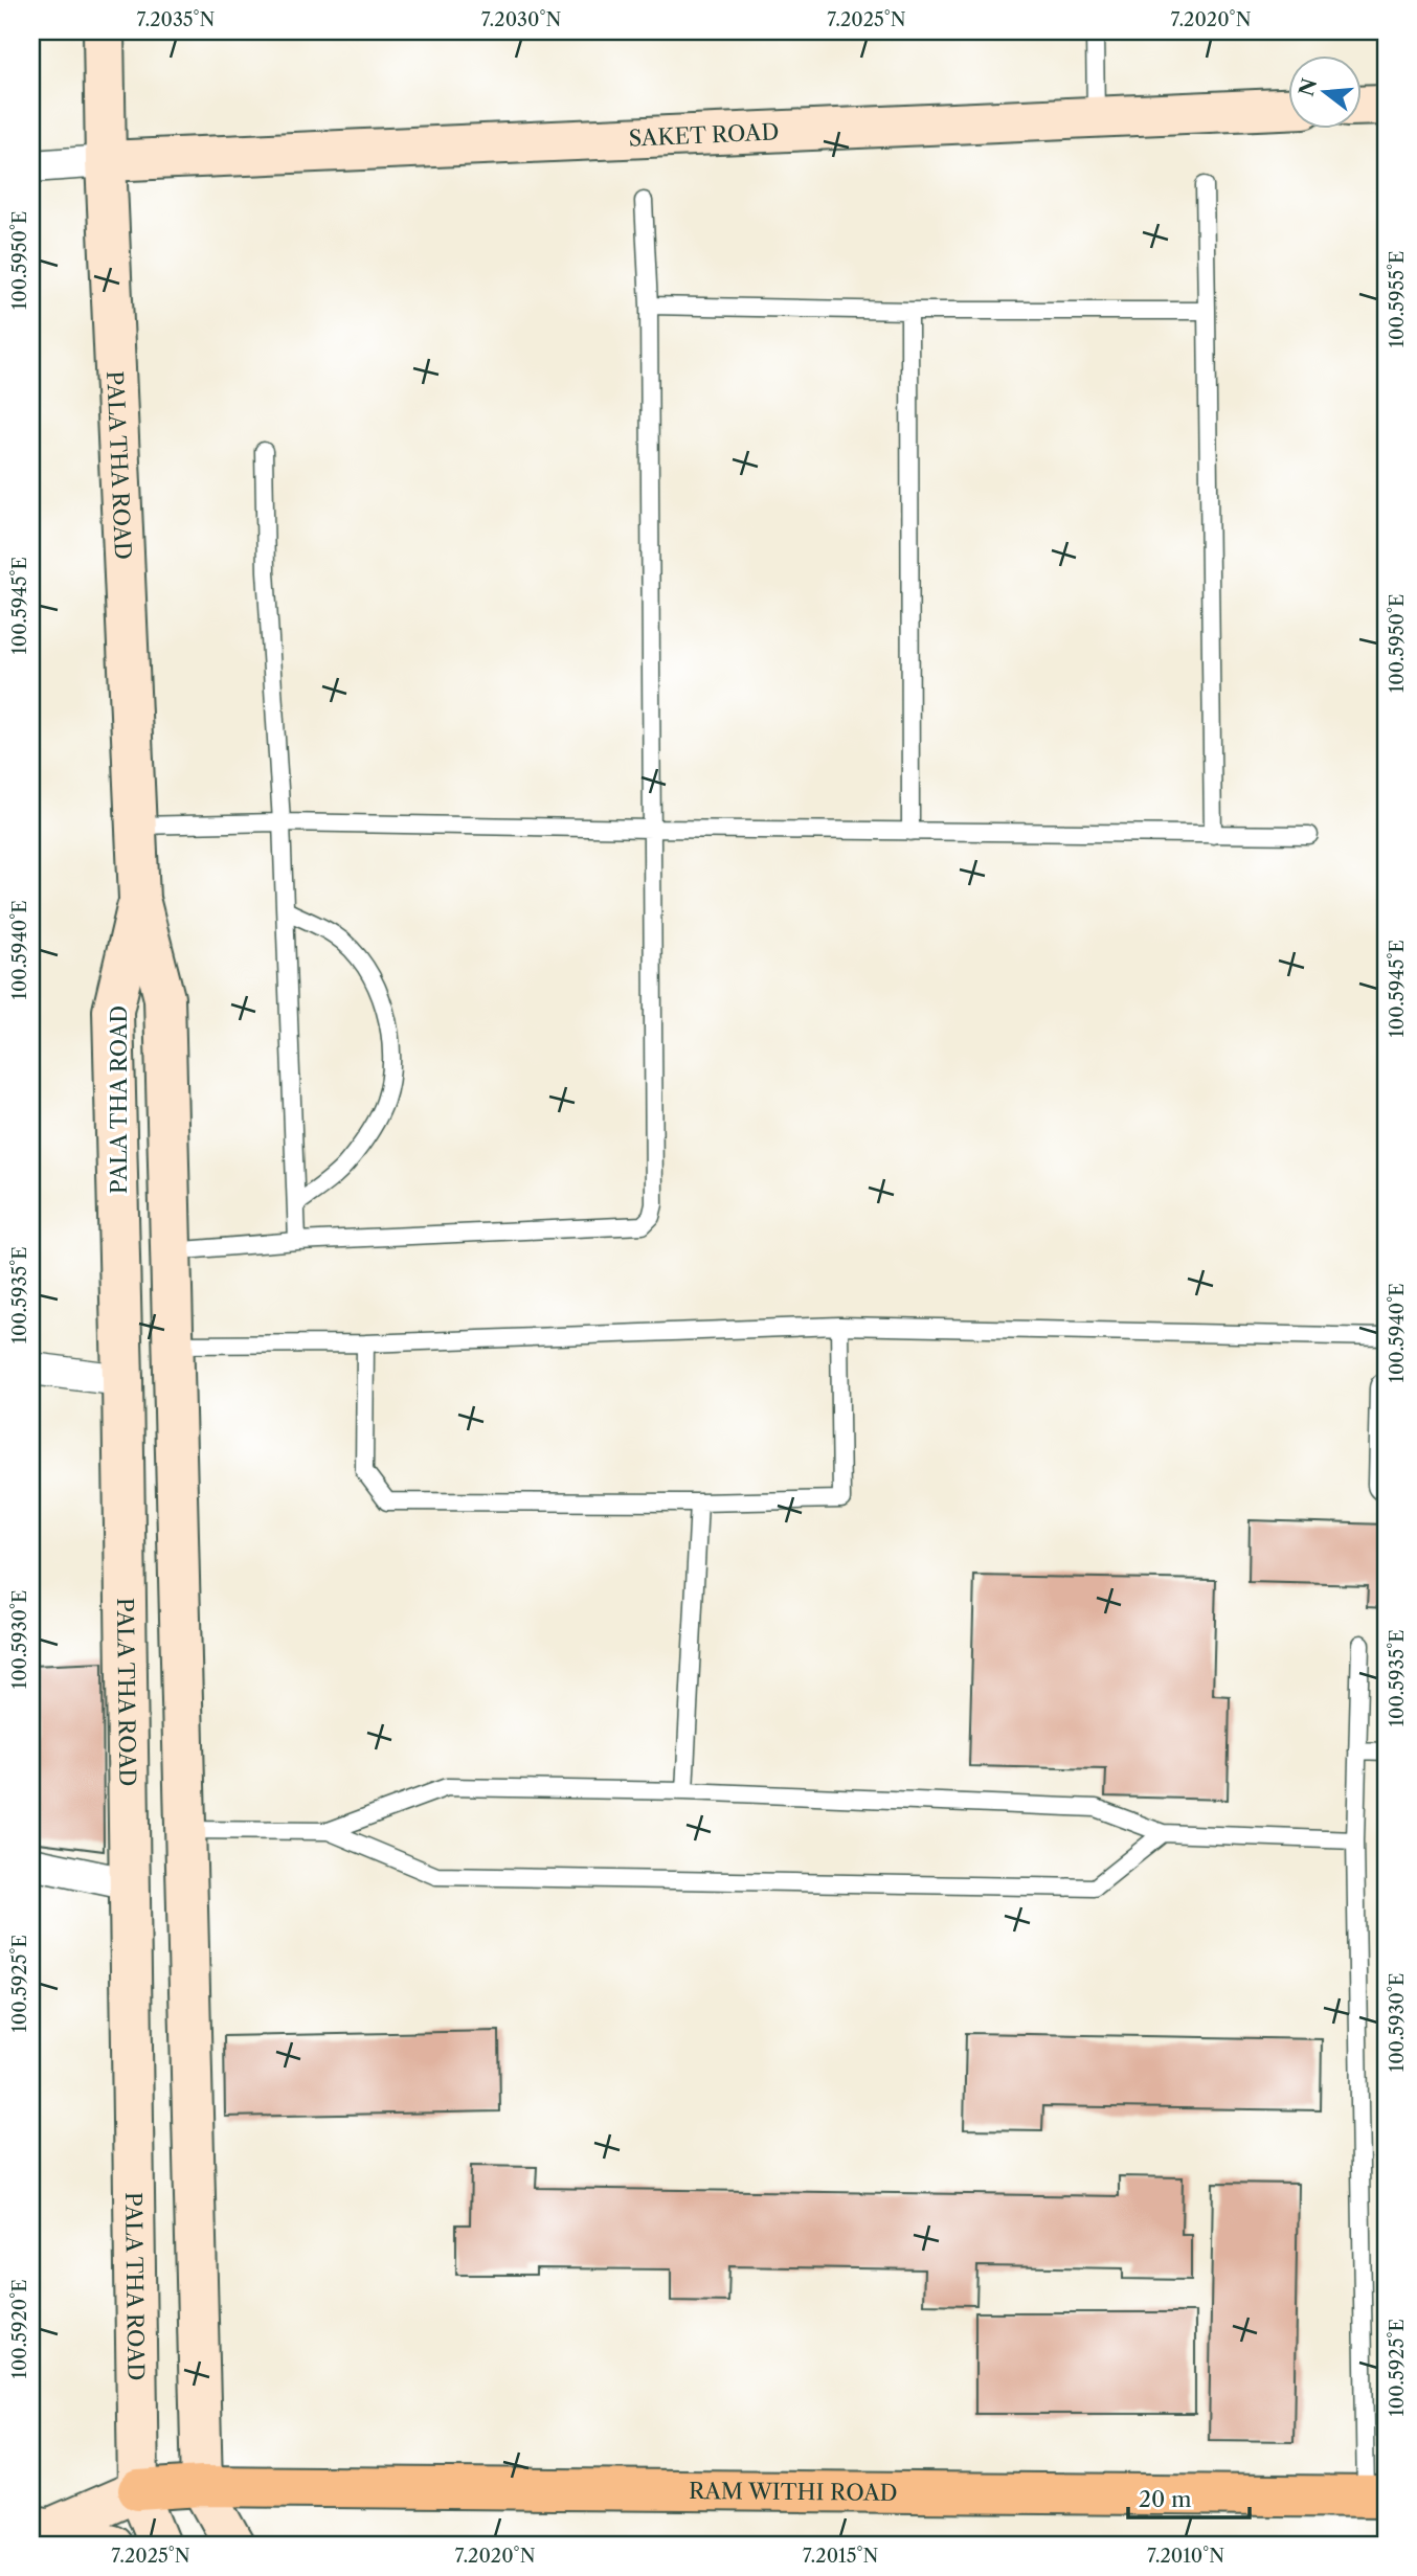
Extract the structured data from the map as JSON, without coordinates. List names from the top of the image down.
{
  "streets": {
    "main road": ["SAKET ROAD", "PALA THA ROAD", "RAM WITHI ROAD"]
  },
  "crossings": [
    ["SAKET ROAD", "PALA THA ROAD"],
    ["PALA THA ROAD", "RAM WITHI ROAD"]
  ],
  "scale_bar": "20 m",
  "north": "left",
  "coordinates": [
    "7.2035°N",
    "7.2030°N",
    "7.2025°N",
    "7.2020°N",
    "100.5950°E",
    "100.5955°E",
    "100.5945°E",
    "100.5940°E",
    "100.5935°E",
    "100.5930°E",
    "100.5925°E",
    "100.5920°E",
    "7.2015°N",
    "7.2010°N"
  ]
}
